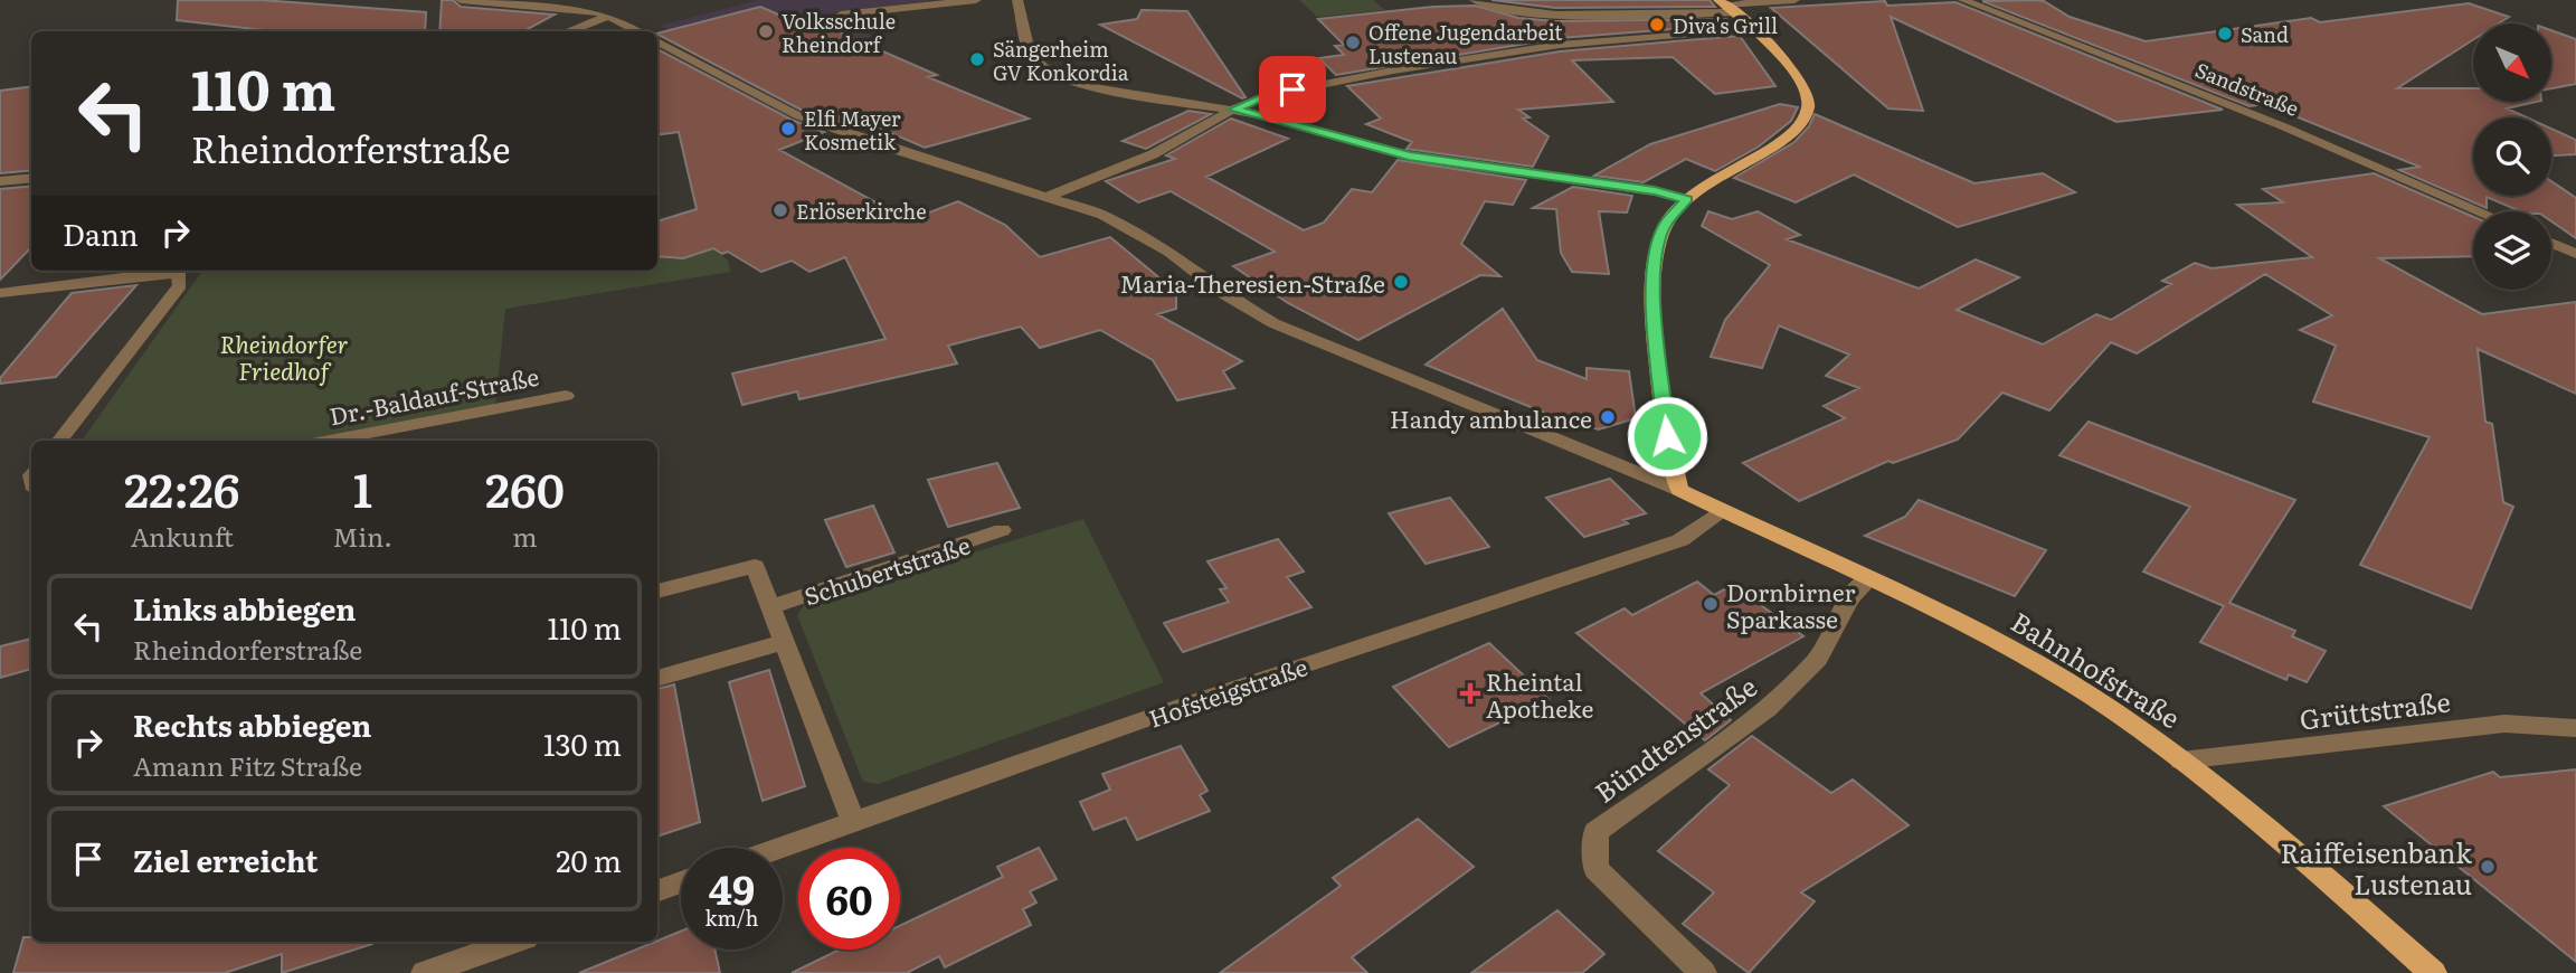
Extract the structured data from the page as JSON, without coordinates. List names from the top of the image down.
{
  "streets": {
    "main road": ["Bahnhofstraße"],
    "street": [
      "Sandstraße",
      "Dr.-Baldauf-Straße",
      "Schubertstraße",
      "Hofsteigstraße",
      "Grüttstraße",
      "Bündtenstraße"
    ]
  },
  "crossings": [
    ["Schubertstraße", "Hofsteigstraße"],
    ["Bahnhofstraße", "Hofsteigstraße"],
    ["Bahnhofstraße", "Grüttstraße"],
    ["Bahnhofstraße", "Bündtenstraße"]
  ],
  "parks": ["Rheindorfer Friedhof"],
  "places": {
    "other": [
      "Diva's Grill",
      "Volksschule Rheindorf",
      "Sand",
      "Offene Jugendarbeit Lustenau",
      "Sängerheim GV Konkordia",
      "Elfi Mayer Kosmetik",
      "Erlöserkirche",
      "Maria-Theresien-Straße",
      "Handy ambulance",
      "Dornbirner Sparkasse",
      "Raiffeisenbank Lustenau"
    ],
    "health": ["Rheintal Apotheke"]
  },
  "north": "bottom right",
  "page": {
    "turn": ["110 m", "Rheindorferstraße"],
    "then": "Dann",
    "eta": [
      "22:26",
      "Ankunft",
      "1",
      "Min.",
      "260",
      "m"
    ],
    "list": [
      {
        "name": "Links abbiegen",
        "note": "Rheindorferstraße",
        "value": "110 m"
      },
      {
        "name": "Rechts abbiegen",
        "note": "Amann Fitz Straße",
        "value": "130 m"
      },
      {
        "name": "Ziel erreicht",
        "value": "20 m"
      }
    ],
    "speed": "49 km/h",
    "limit": "60"
  }
}
